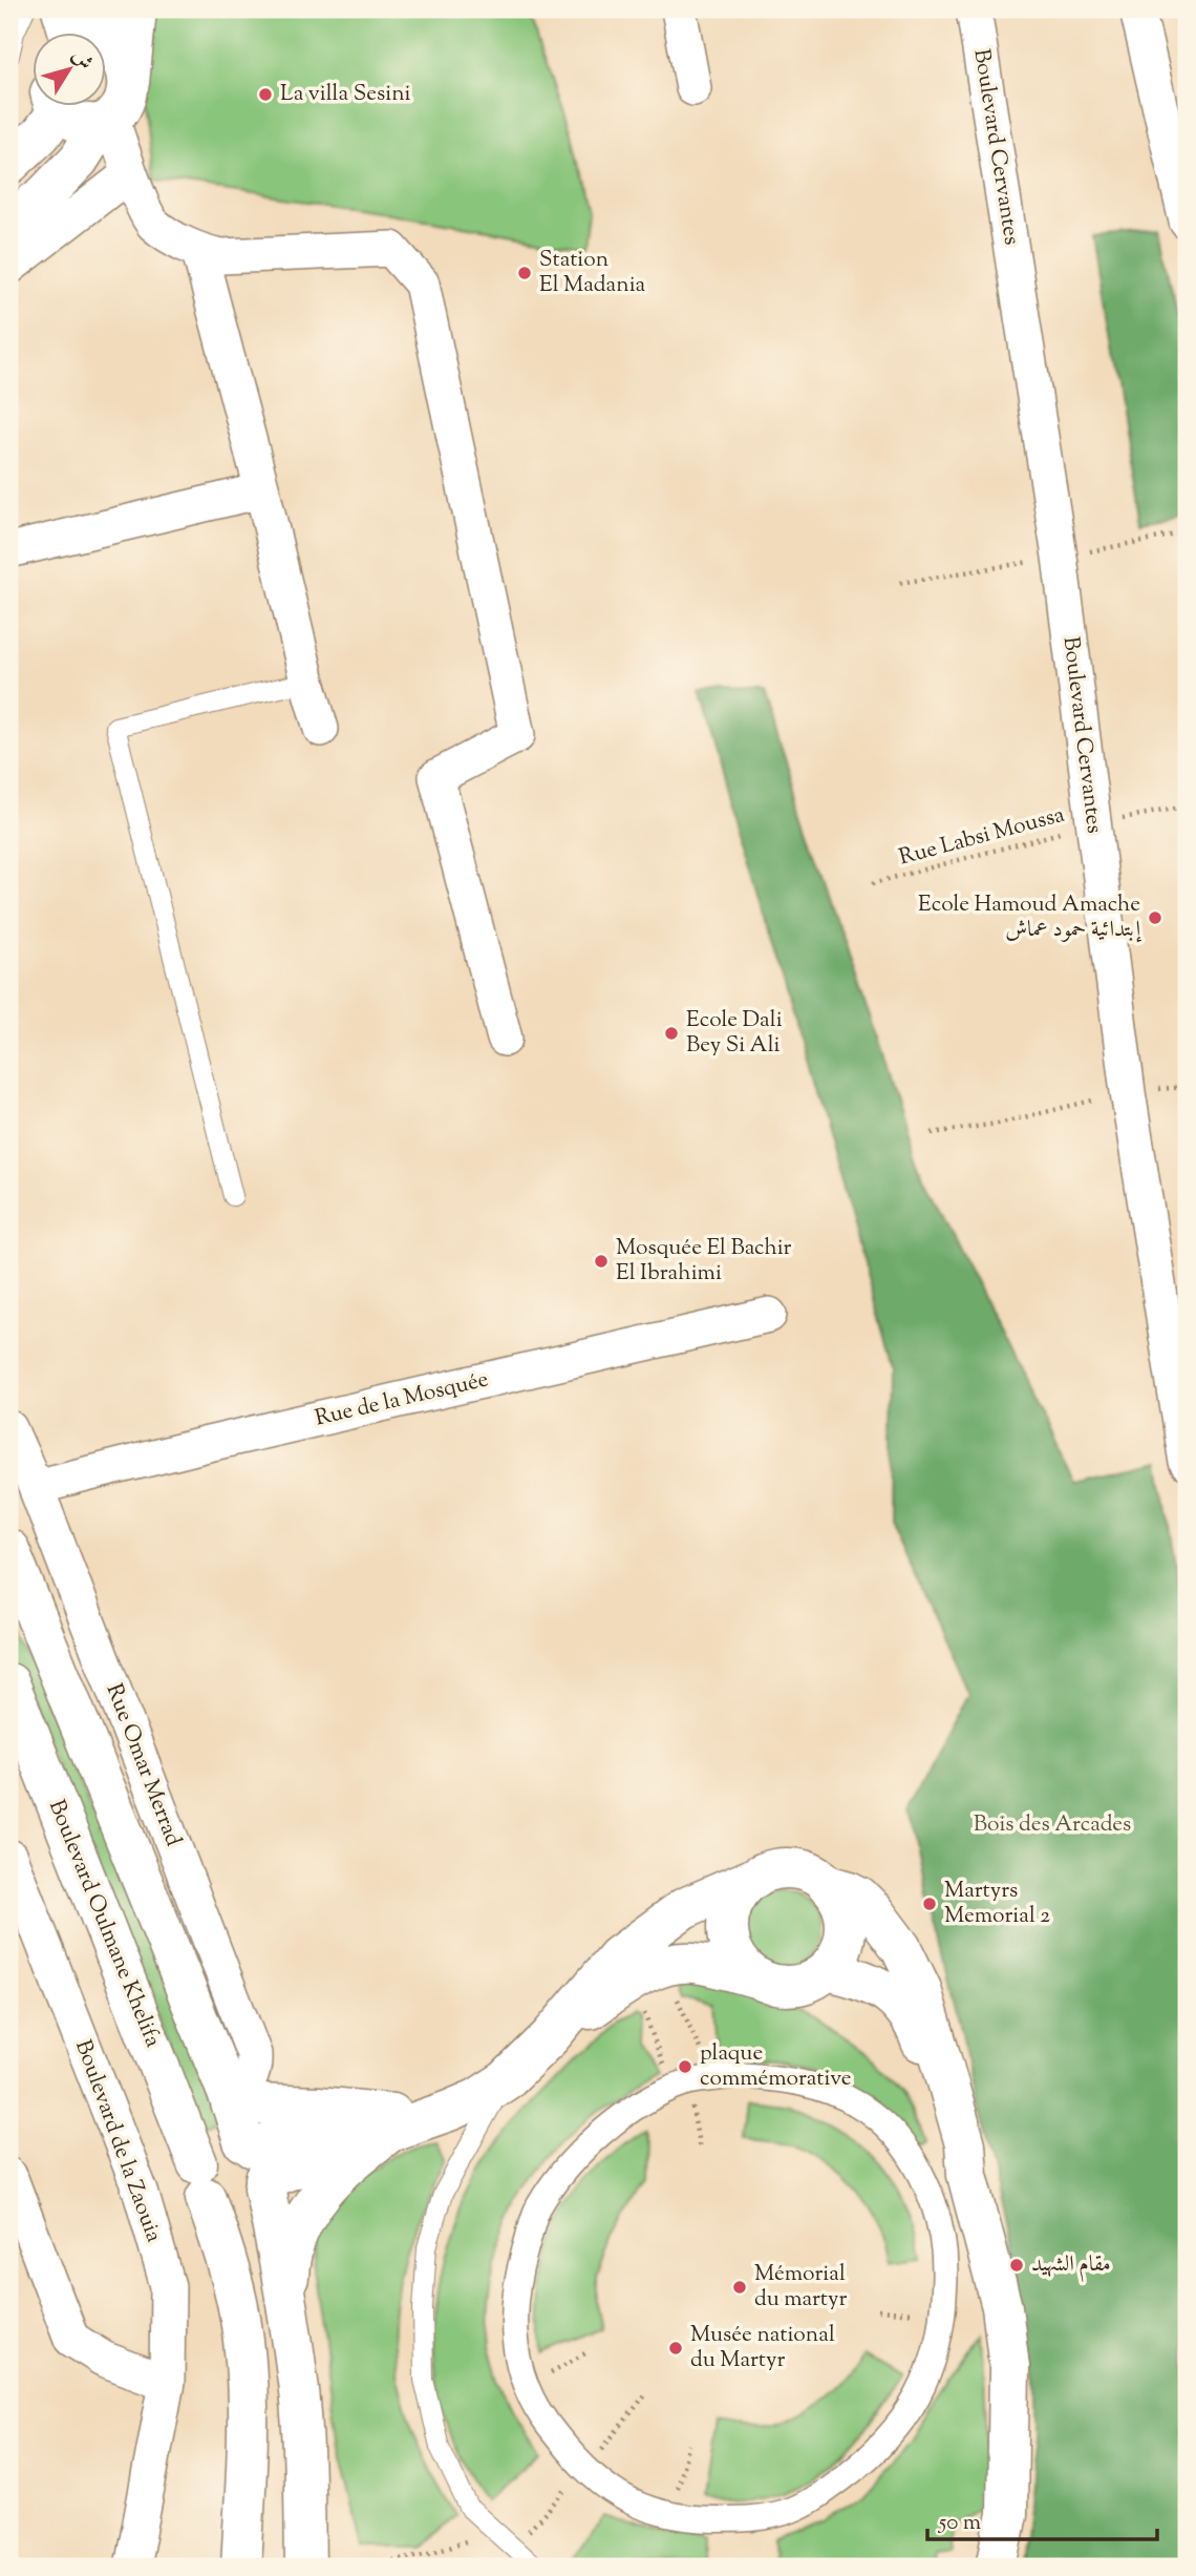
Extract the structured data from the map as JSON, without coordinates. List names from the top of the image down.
{
  "streets": {
    "main road": ["Boulevard Oulmane Khelifa"],
    "street": [
      "Boulevard Cervantes",
      "Rue de la Mosquée",
      "Rue Omar Merrad",
      "Boulevard de la Zaouia"
    ],
    "path": ["Rue Labsi Moussa"]
  },
  "crossings": [
    ["Boulevard Cervantes", "Rue Labsi Moussa"],
    ["Rue de la Mosquée", "Rue Omar Merrad"]
  ],
  "parks": ["Bois des Arcades"],
  "places": [
    "La villa Sesini",
    "Station El Madania",
    "Ecole Hamoud Amache إبتدائية حمود عماش",
    "Ecole Dali Bey Si Ali",
    "Mosquée El Bachir El Ibrahimi",
    "Martyrs Memorial 2",
    "plaque commémorative",
    "مقام الشهيد",
    "Mémorial du martyr",
    "Musée national du Martyr"
  ],
  "scale_bar": "50 m",
  "north": "top right"
}
